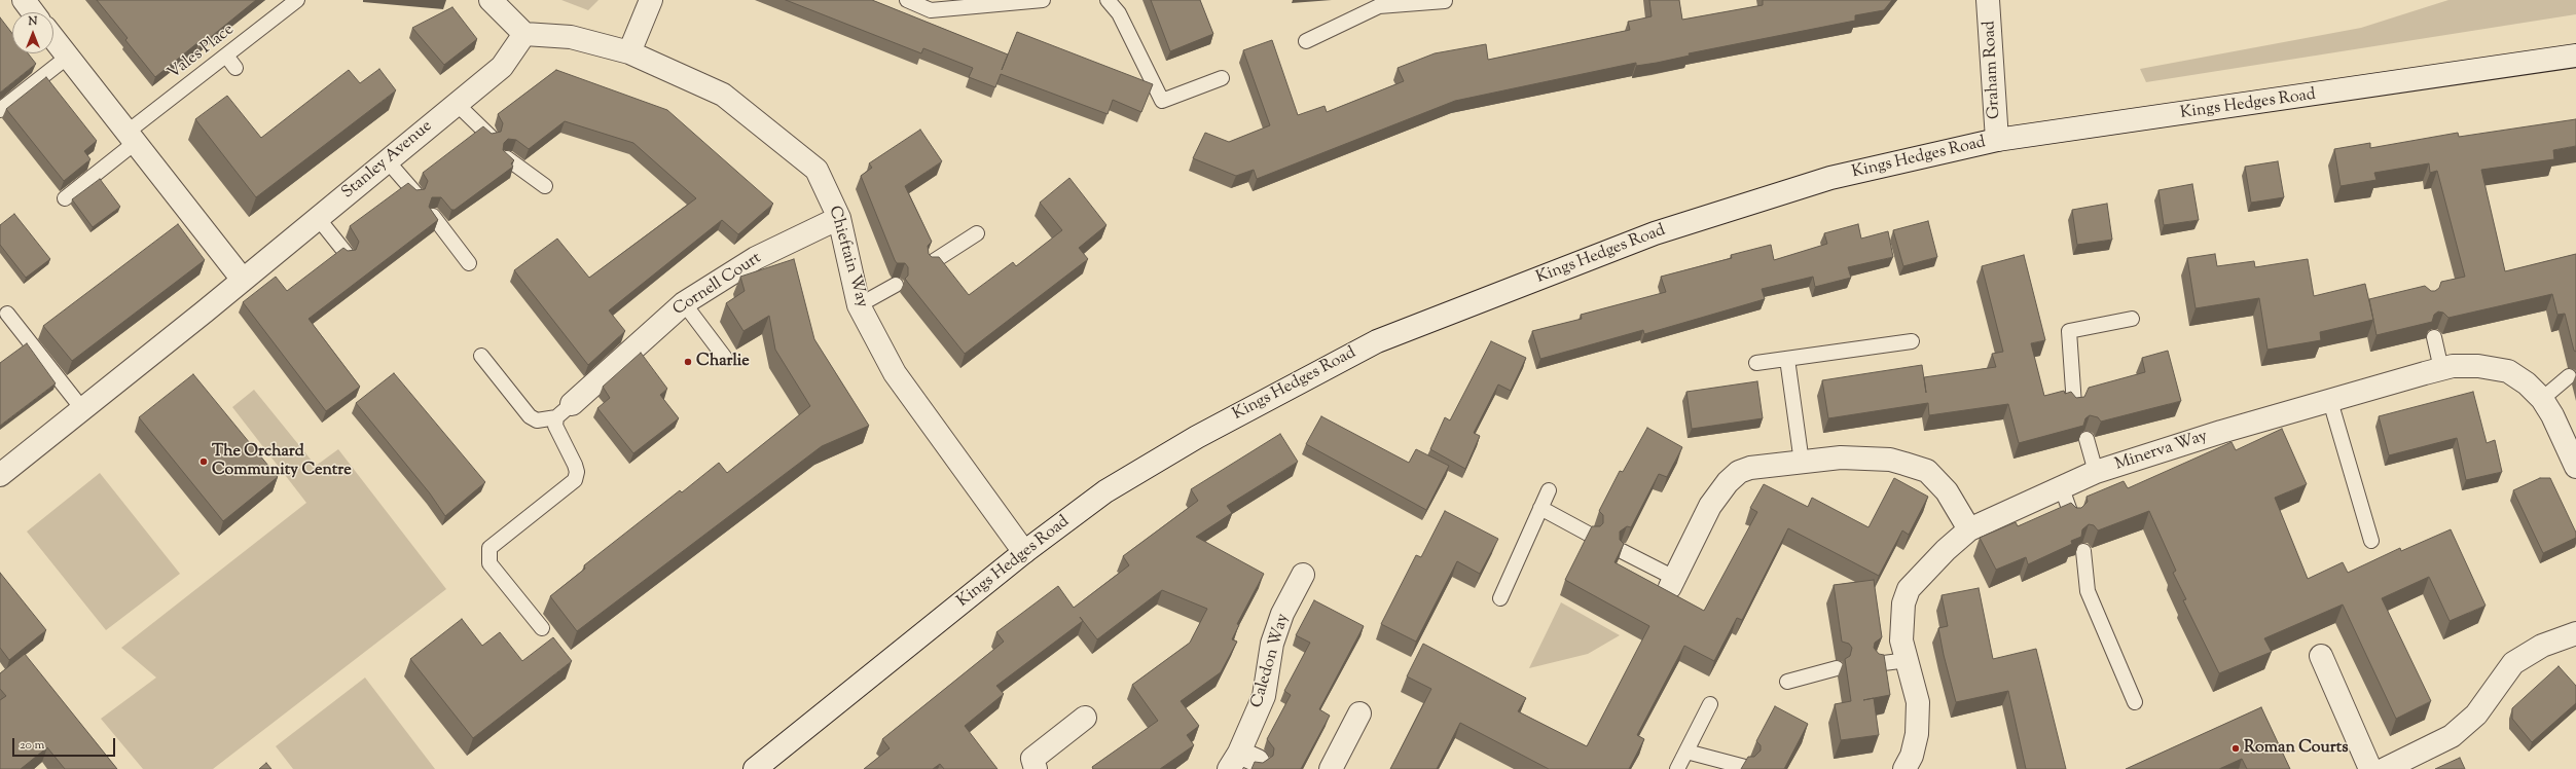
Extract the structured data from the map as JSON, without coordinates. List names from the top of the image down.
{
  "streets": {
    "street": [
      "Graham Road",
      "Kings Hedges Road",
      "Stanley Avenue",
      "Chieftain Way",
      "Cornell Court",
      "Minerva Way",
      "Caledon Way"
    ],
    "lane": ["Vales Place"]
  },
  "crossings": [
    ["Graham Road", "Kings Hedges Road"],
    ["Kings Hedges Road", "Chieftain Way"],
    ["Stanley Avenue", "Chieftain Way"],
    ["Chieftain Way", "Cornell Court"]
  ],
  "places": ["Charlie", "The Orchard Community Centre", "Roman Courts"],
  "scale_bar": "20 m",
  "north": "top"
}
